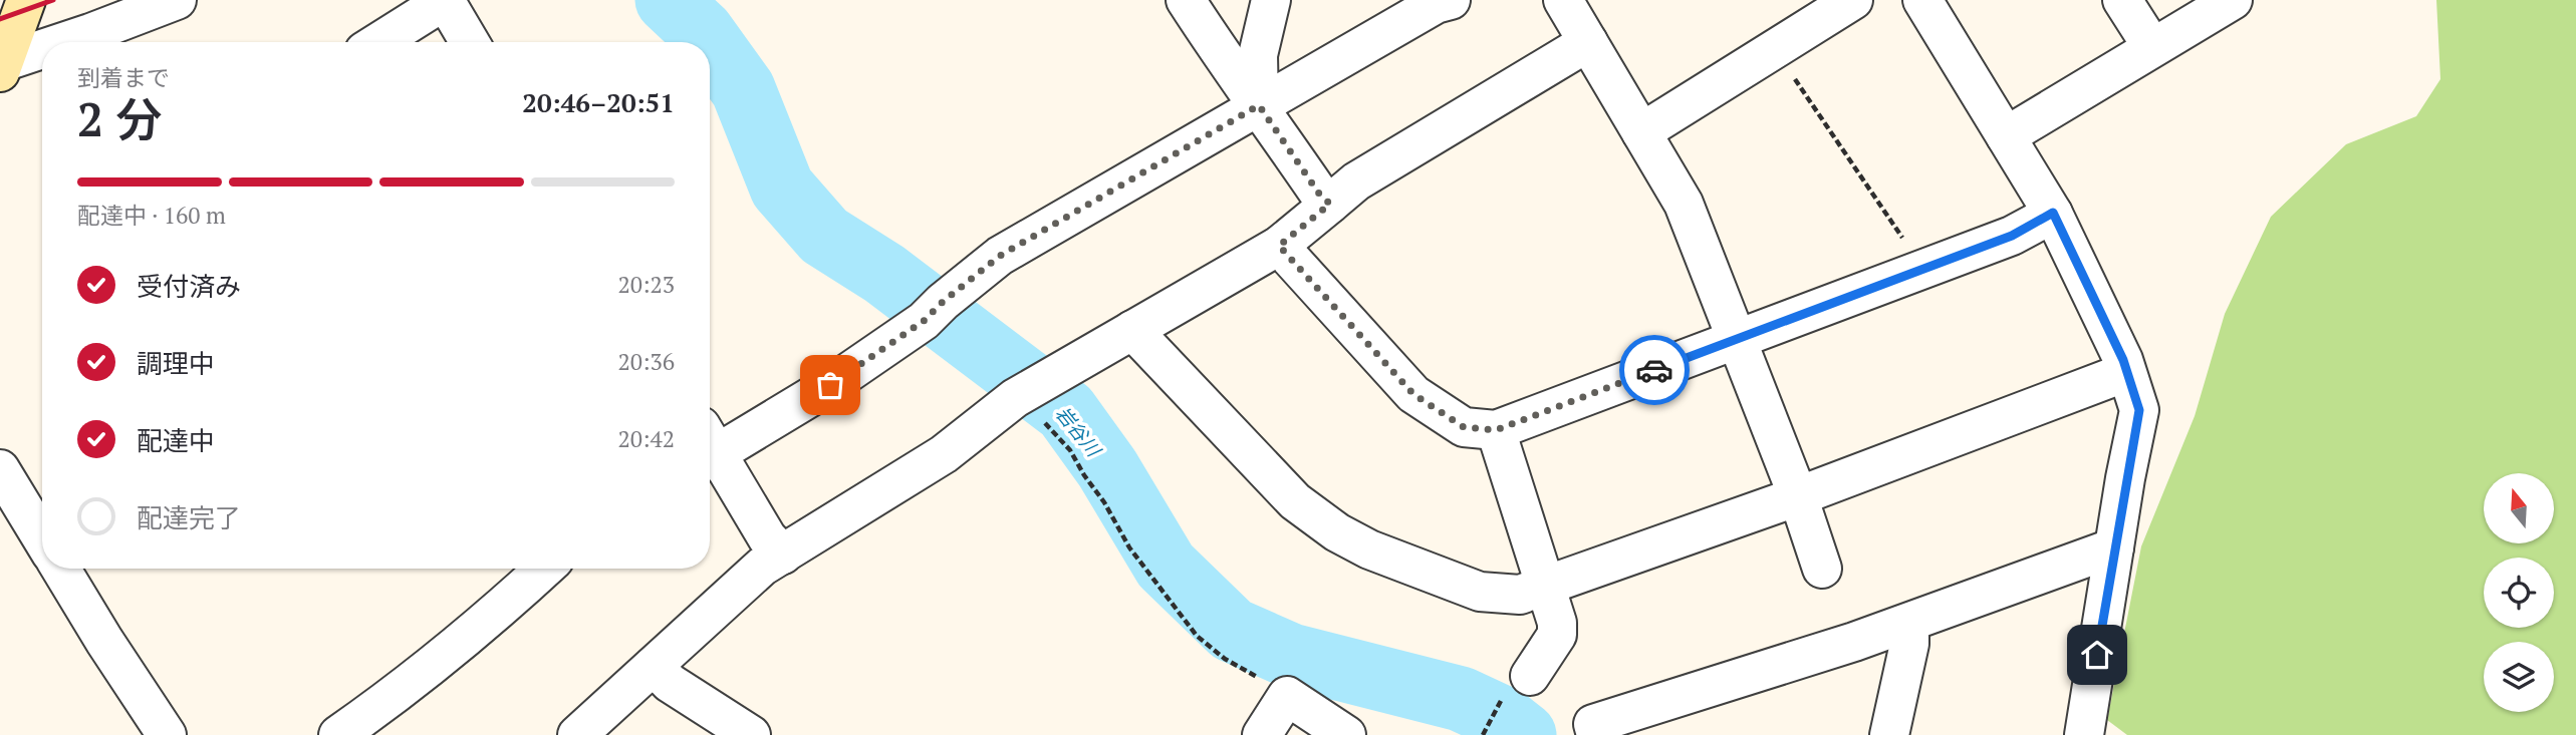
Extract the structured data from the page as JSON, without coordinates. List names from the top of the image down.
{
  "water": ["岩谷川"],
  "north": "top",
  "page": {
    "heading": ["2 分", "到着まで", "20:46–20:51"],
    "bar": "配達中 · 160 m",
    "list": [
      ["受付済み", "20:23"],
      ["調理中", "20:36"],
      ["配達中", "20:42"],
      "配達完了"
    ]
  }
}
